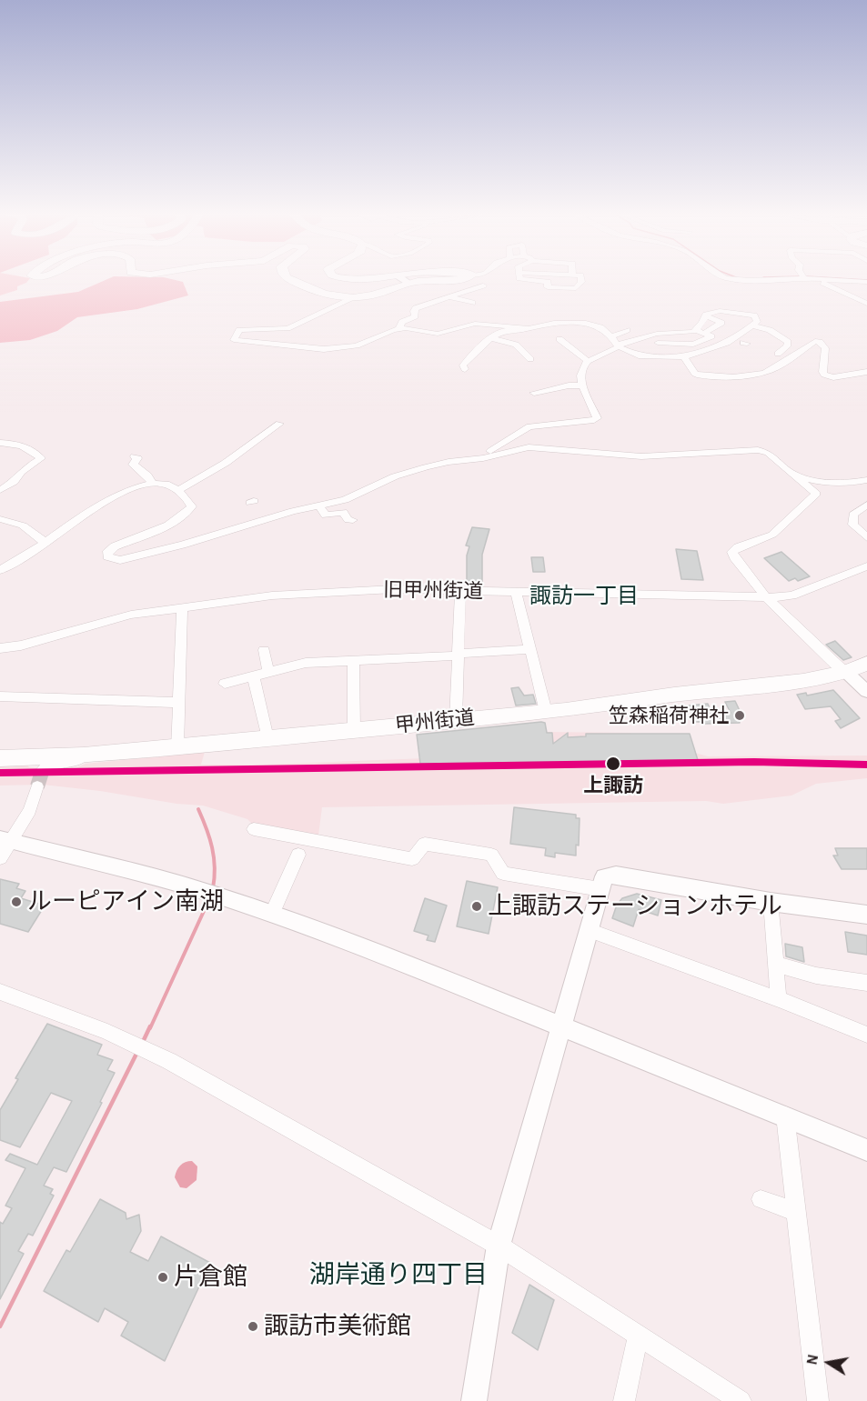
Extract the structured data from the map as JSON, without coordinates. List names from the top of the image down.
{
  "streets": {
    "main road": ["甲州街道"],
    "street": ["旧甲州街道"]
  },
  "districts": ["諏訪一丁目", "湖岸通り四丁目"],
  "places": [
    "笠森稲荷神社",
    "上諏訪",
    "ルーピアイン南湖",
    "上諏訪ステーションホテル",
    "片倉館",
    "諏訪市美術館"
  ],
  "north": "left"
}
